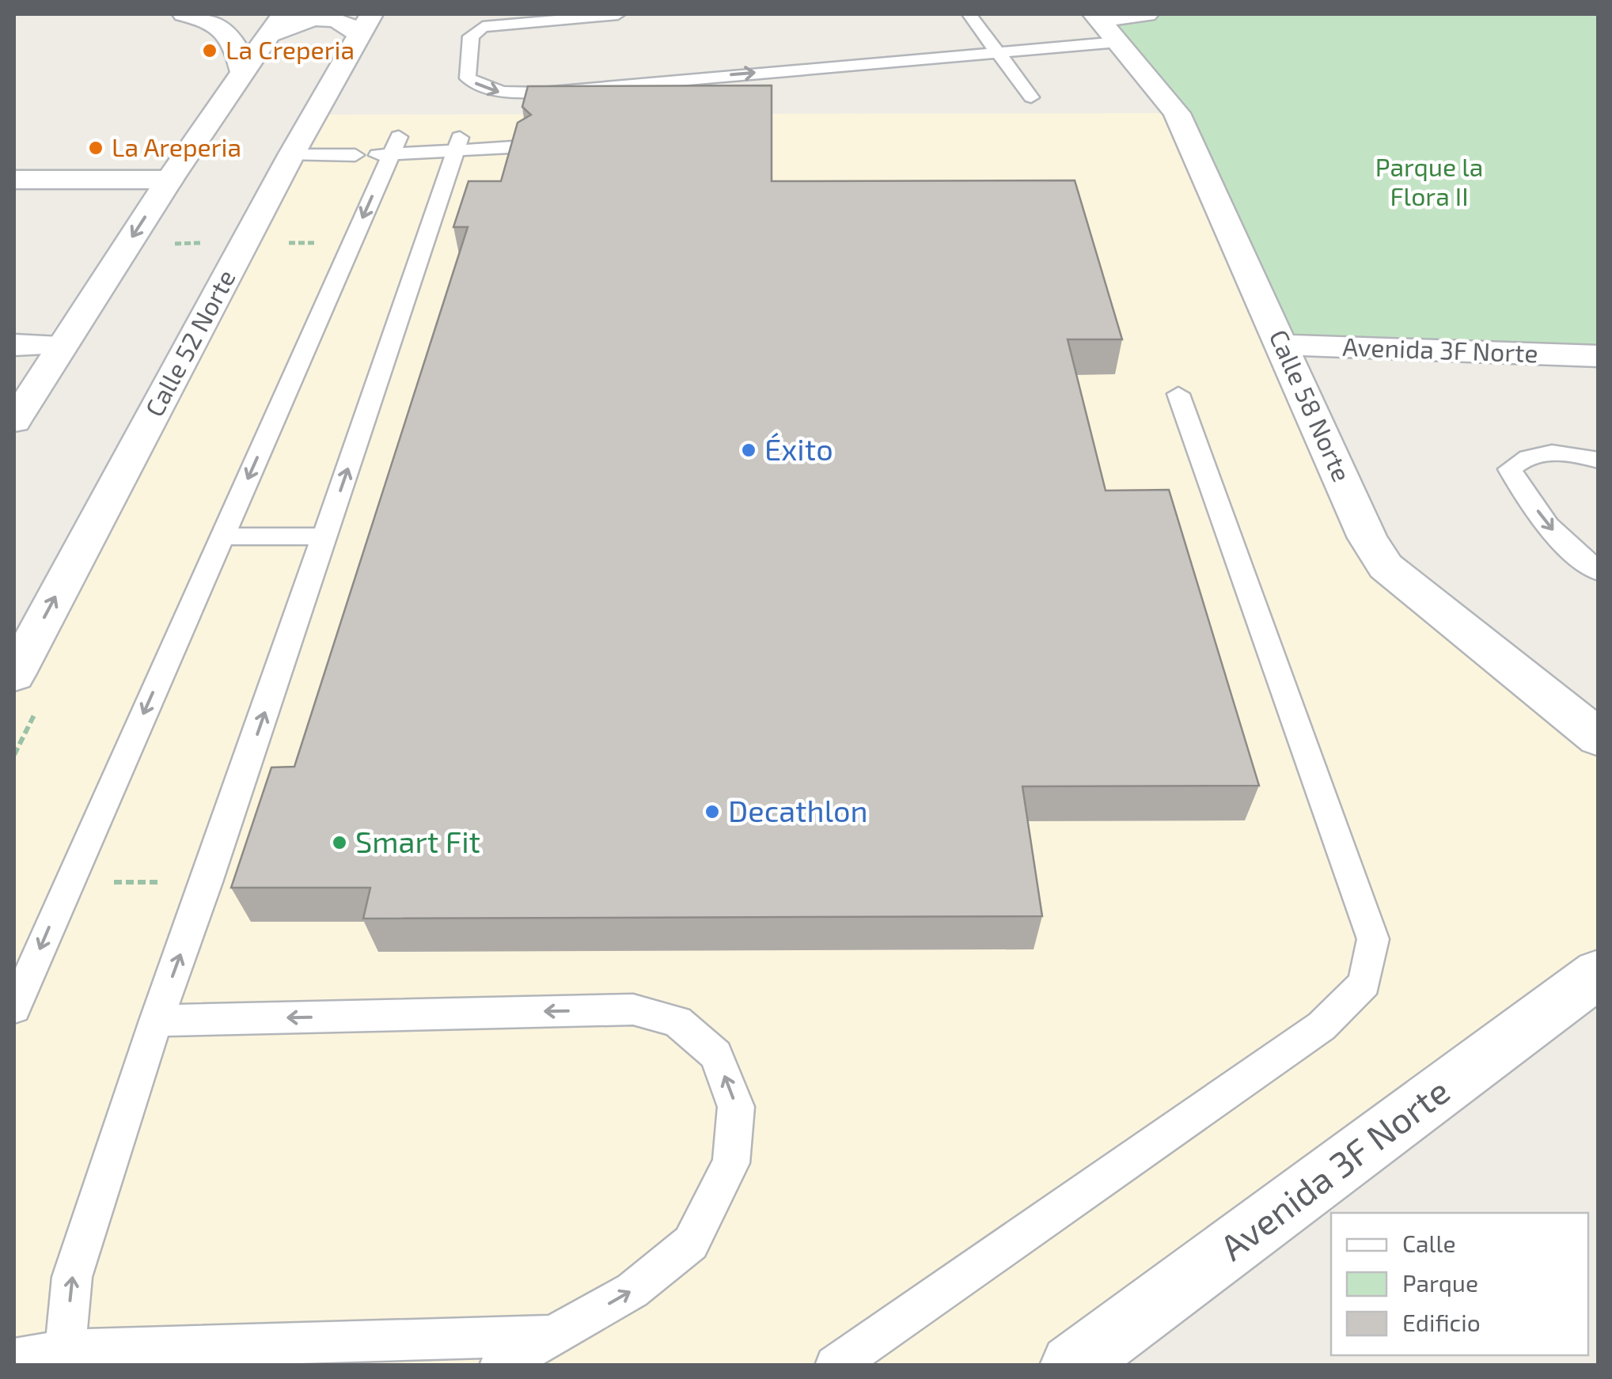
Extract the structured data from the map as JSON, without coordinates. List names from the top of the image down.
{
  "streets": {
    "main road": ["Calle 52 Norte", "Avenida 3F Norte", "Calle 58 Norte"]
  },
  "crossings": [
    ["Avenida 3F Norte", "Calle 58 Norte"]
  ],
  "parks": ["Parque la Flora II"],
  "places": [
    "La Creperia",
    "La Areperia",
    "Éxito",
    "Decathlon",
    "Smart Fit"
  ],
  "legend": ["Calle", "Parque", "Edificio"]
}
